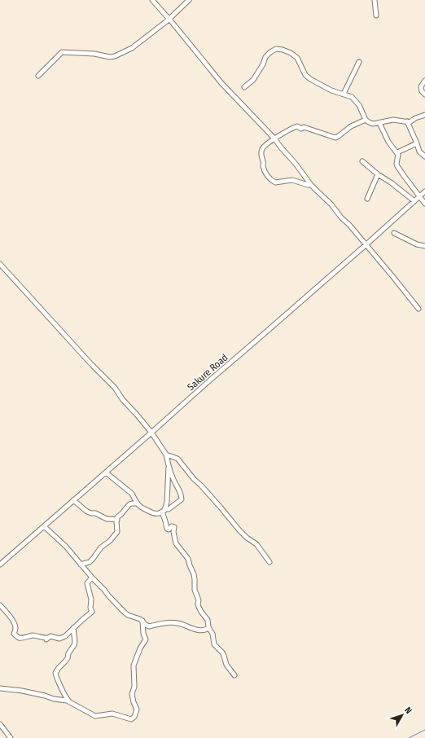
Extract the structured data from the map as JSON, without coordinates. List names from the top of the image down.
{
  "streets": {
    "street": ["Sakure Road"]
  },
  "north": "top right"
}
